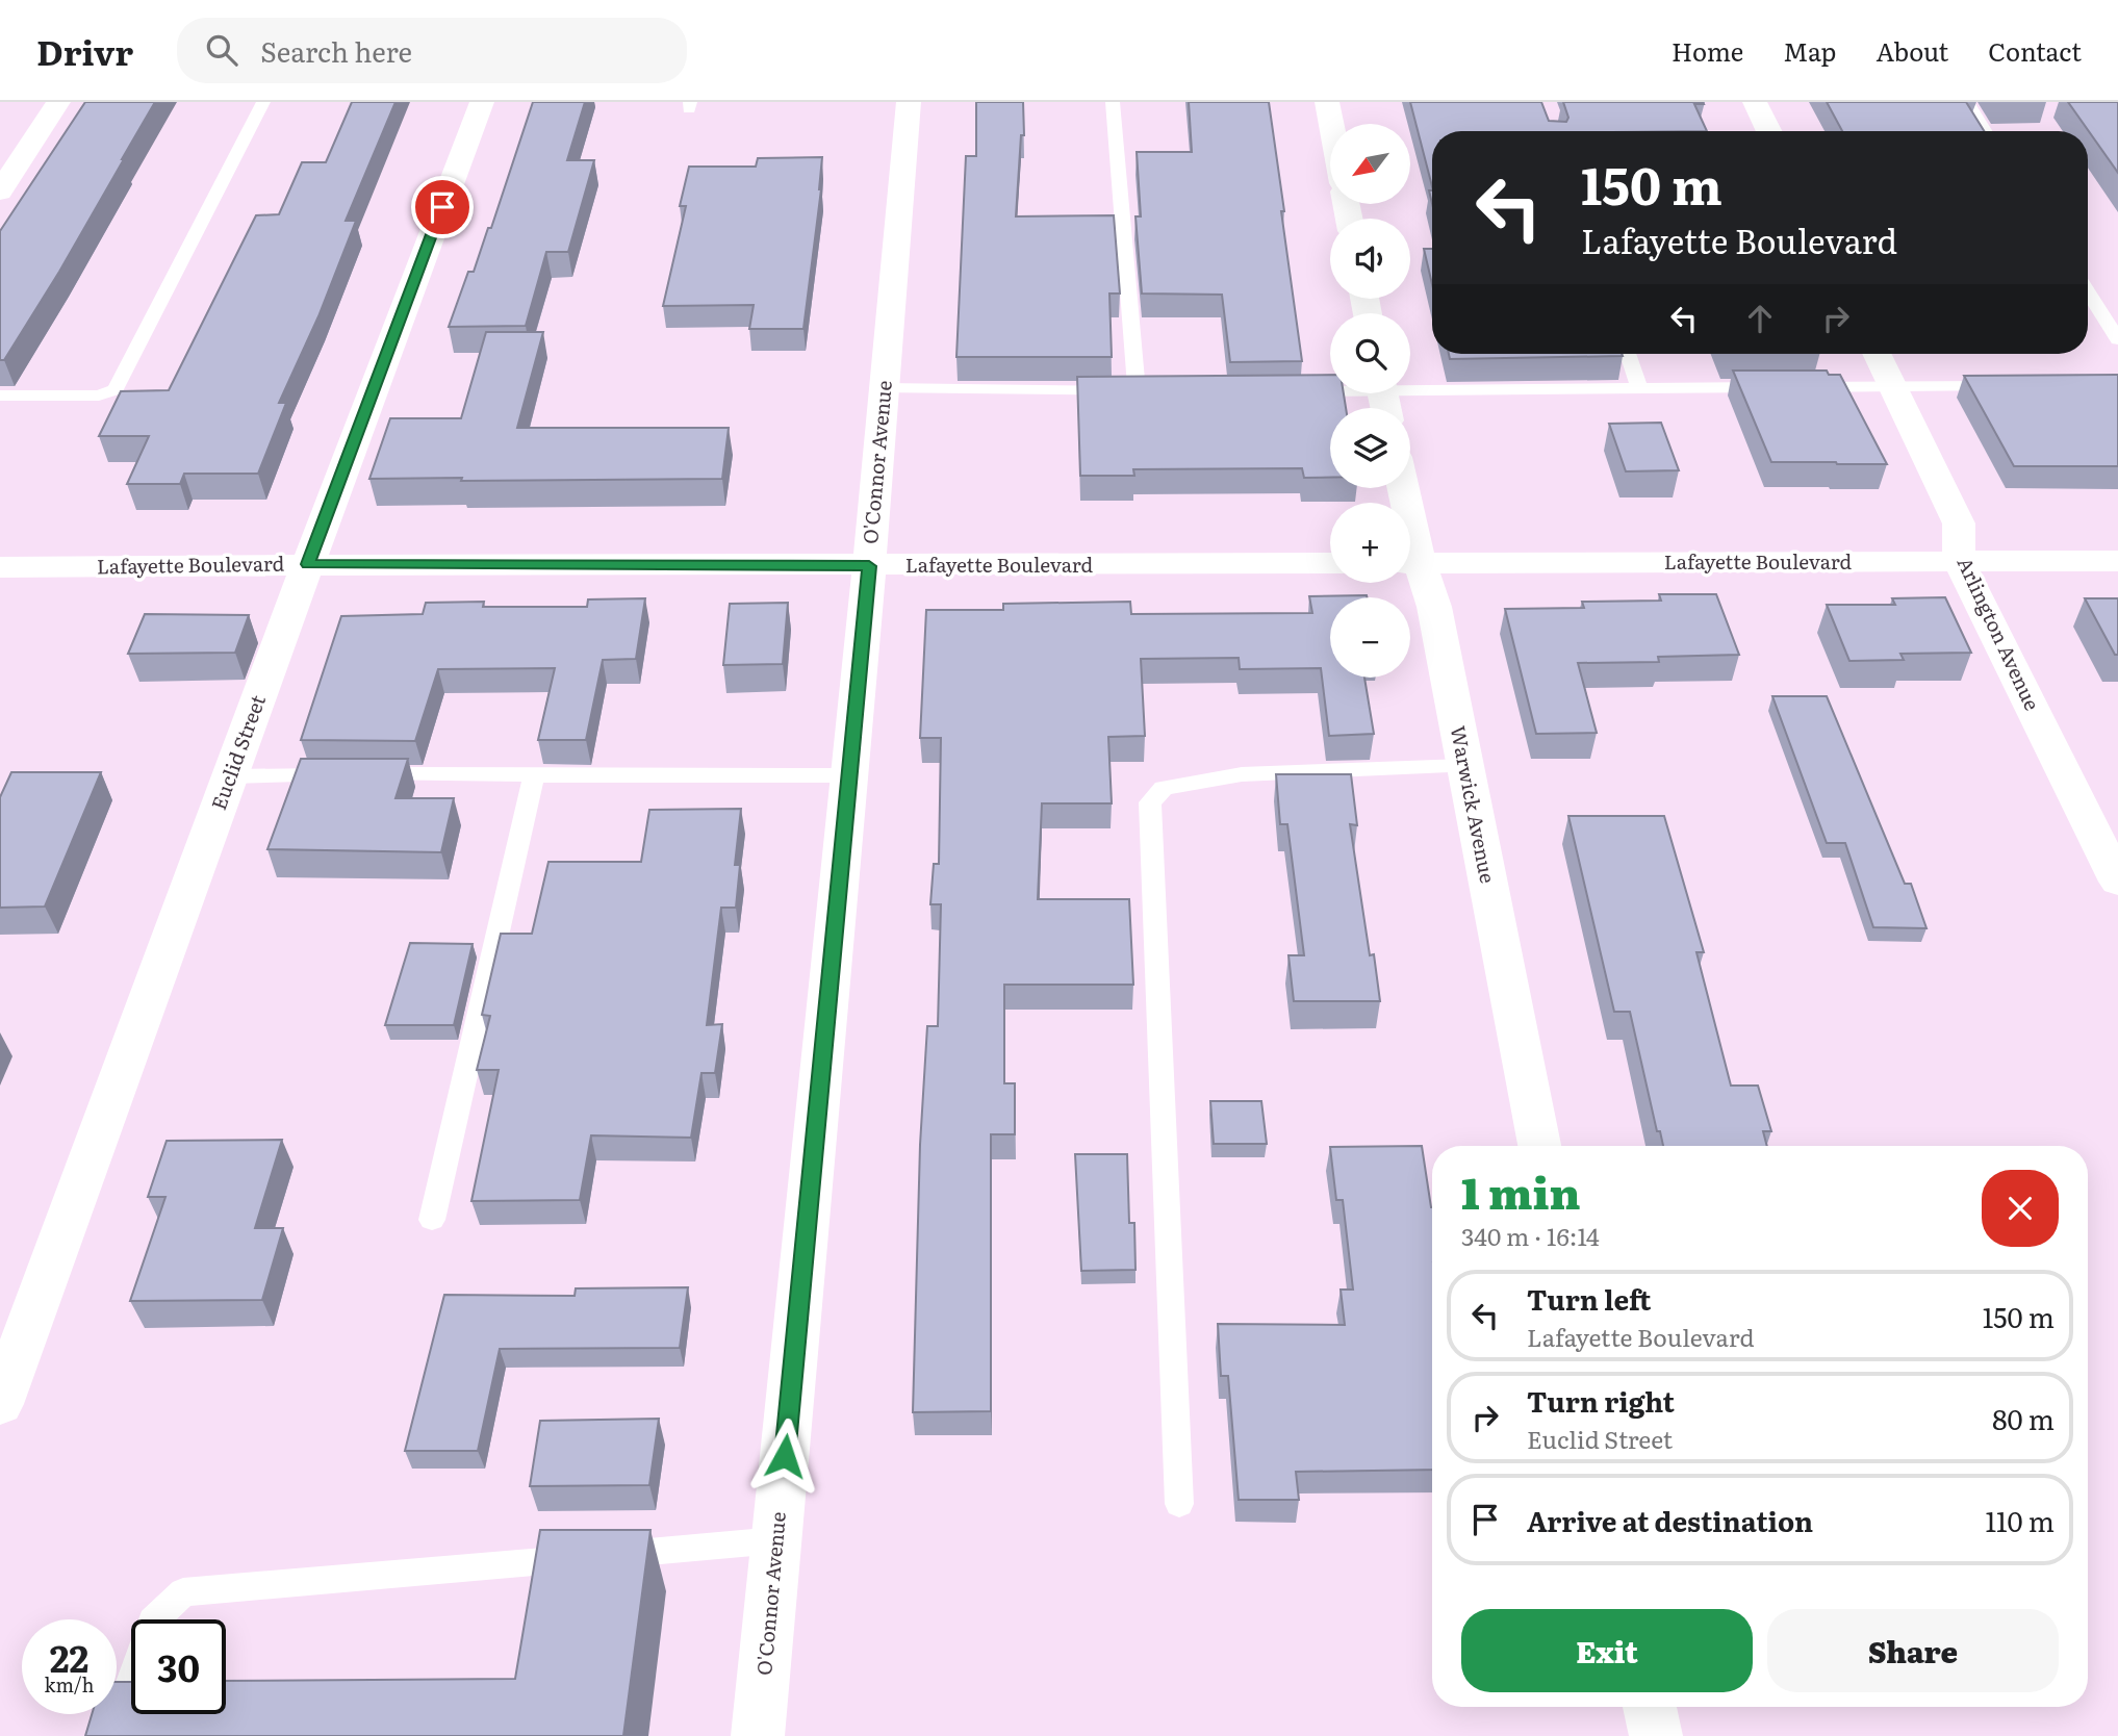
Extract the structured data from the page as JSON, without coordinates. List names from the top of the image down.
{
  "streets": {
    "street": [
      "O'Connor Avenue",
      "Lafayette Boulevard",
      "Arlington Avenue",
      "Euclid Street",
      "Warwick Avenue"
    ]
  },
  "crossings": [
    ["O'Connor Avenue", "Lafayette Boulevard"],
    ["Lafayette Boulevard", "Arlington Avenue"],
    ["Lafayette Boulevard", "Euclid Street"]
  ],
  "north": "bottom left",
  "page": {
    "header": "Drivr",
    "search": "Search here",
    "nav": [
      "Home",
      "Map",
      "About",
      "Contact"
    ],
    "map_buttons": ["+", "−"],
    "turn": ["150 m", "Lafayette Boulevard"],
    "heading": ["1 min", "340 m · 16:14"],
    "list": [
      {
        "name": "Turn left",
        "note": "Lafayette Boulevard",
        "value": "150 m"
      },
      {
        "name": "Turn right",
        "note": "Euclid Street",
        "value": "80 m"
      },
      {
        "name": "Arrive at destination",
        "value": "110 m"
      }
    ],
    "buttons": ["Exit", "Share"],
    "speed": "22 km/h",
    "limit": "30"
  }
}
